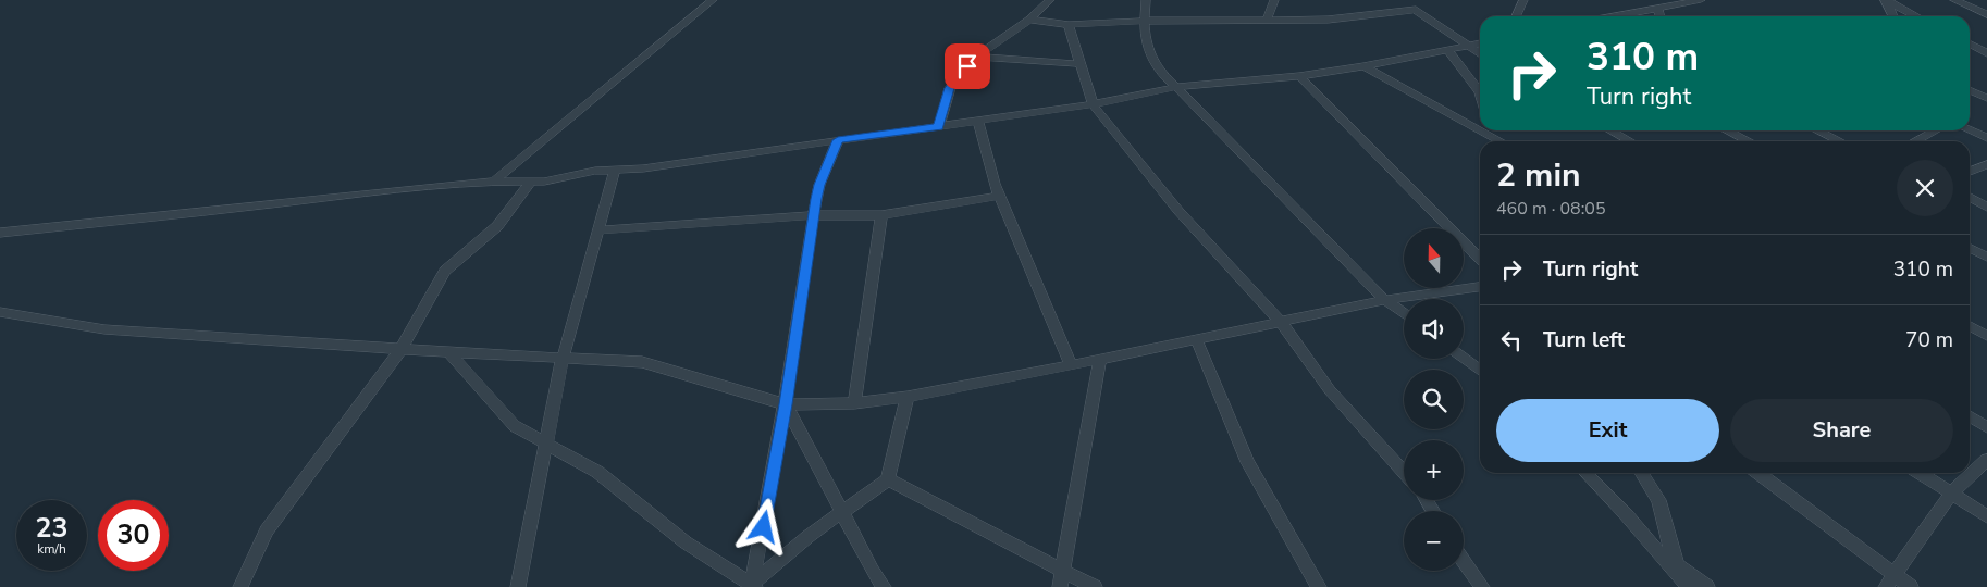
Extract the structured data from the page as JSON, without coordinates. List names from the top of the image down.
{
  "north": "top",
  "page": {
    "turn": ["310 m", "Turn right"],
    "heading": ["2 min", "460 m · 08:05"],
    "map_buttons": ["+", "−"],
    "list": [
      {
        "name": "Turn right",
        "value": "310 m"
      },
      {
        "name": "Turn left",
        "value": "70 m"
      }
    ],
    "buttons": ["Exit", "Share"],
    "speed": "23 km/h",
    "limit": "30"
  }
}
